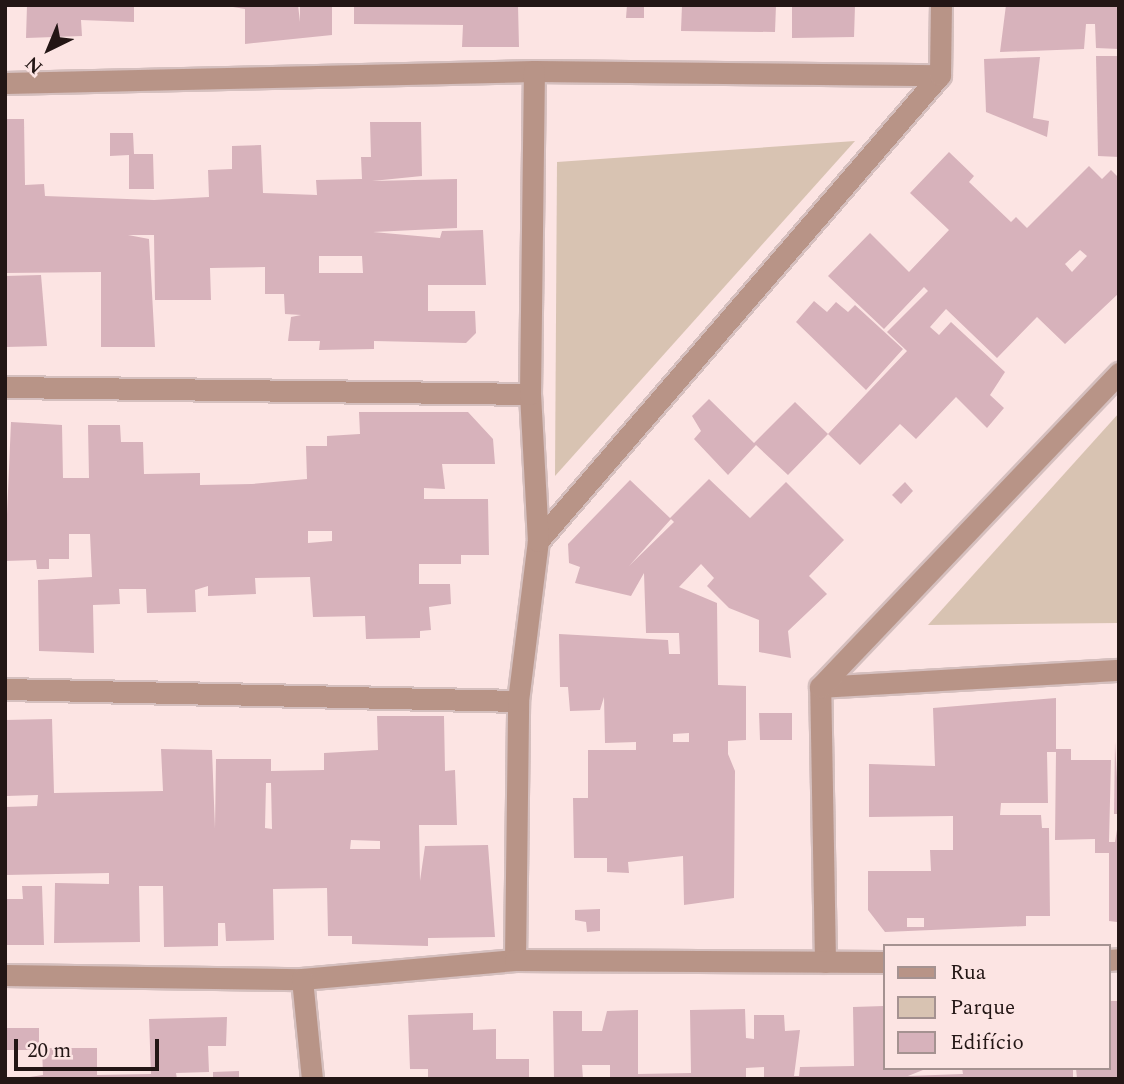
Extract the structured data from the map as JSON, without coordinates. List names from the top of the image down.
{
  "legend": ["Rua", "Parque", "Edifício"],
  "scale_bar": "20 m",
  "north": "bottom left"
}
